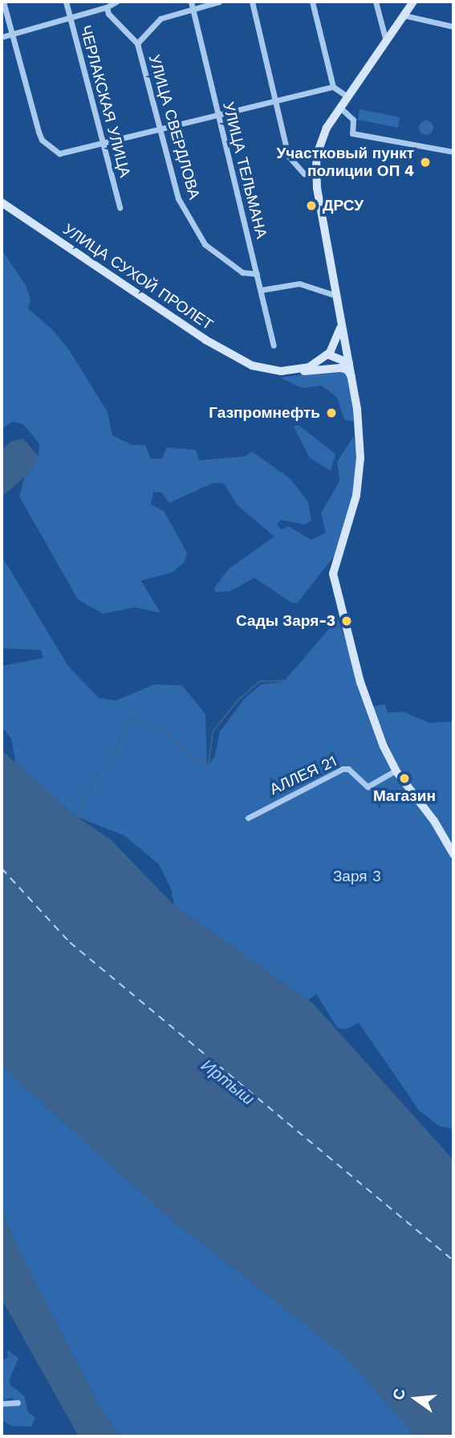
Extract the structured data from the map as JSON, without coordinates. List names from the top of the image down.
{
  "streets": {
    "main road": ["УЛИЦА СУХОЙ ПРОЛЕТ"],
    "street": [
      "ЧЕРЛАКСКАЯ УЛИЦА",
      "УЛИЦА СВЕРДЛОВА",
      "УЛИЦА ТЕЛЬМАНА",
      "АЛЛЕЯ 21"
    ]
  },
  "crossings": [
    ["УЛИЦА СВЕРДЛОВА", "УЛИЦА ТЕЛЬМАНА"]
  ],
  "water": ["Иртыш"],
  "parks": ["Заря 3"],
  "places": [
    "Участковый пункт полиции ОП 4",
    "ДРСУ",
    "Газпромнефть",
    "Сады Заря-3",
    "Магазин"
  ],
  "north": "left"
}
